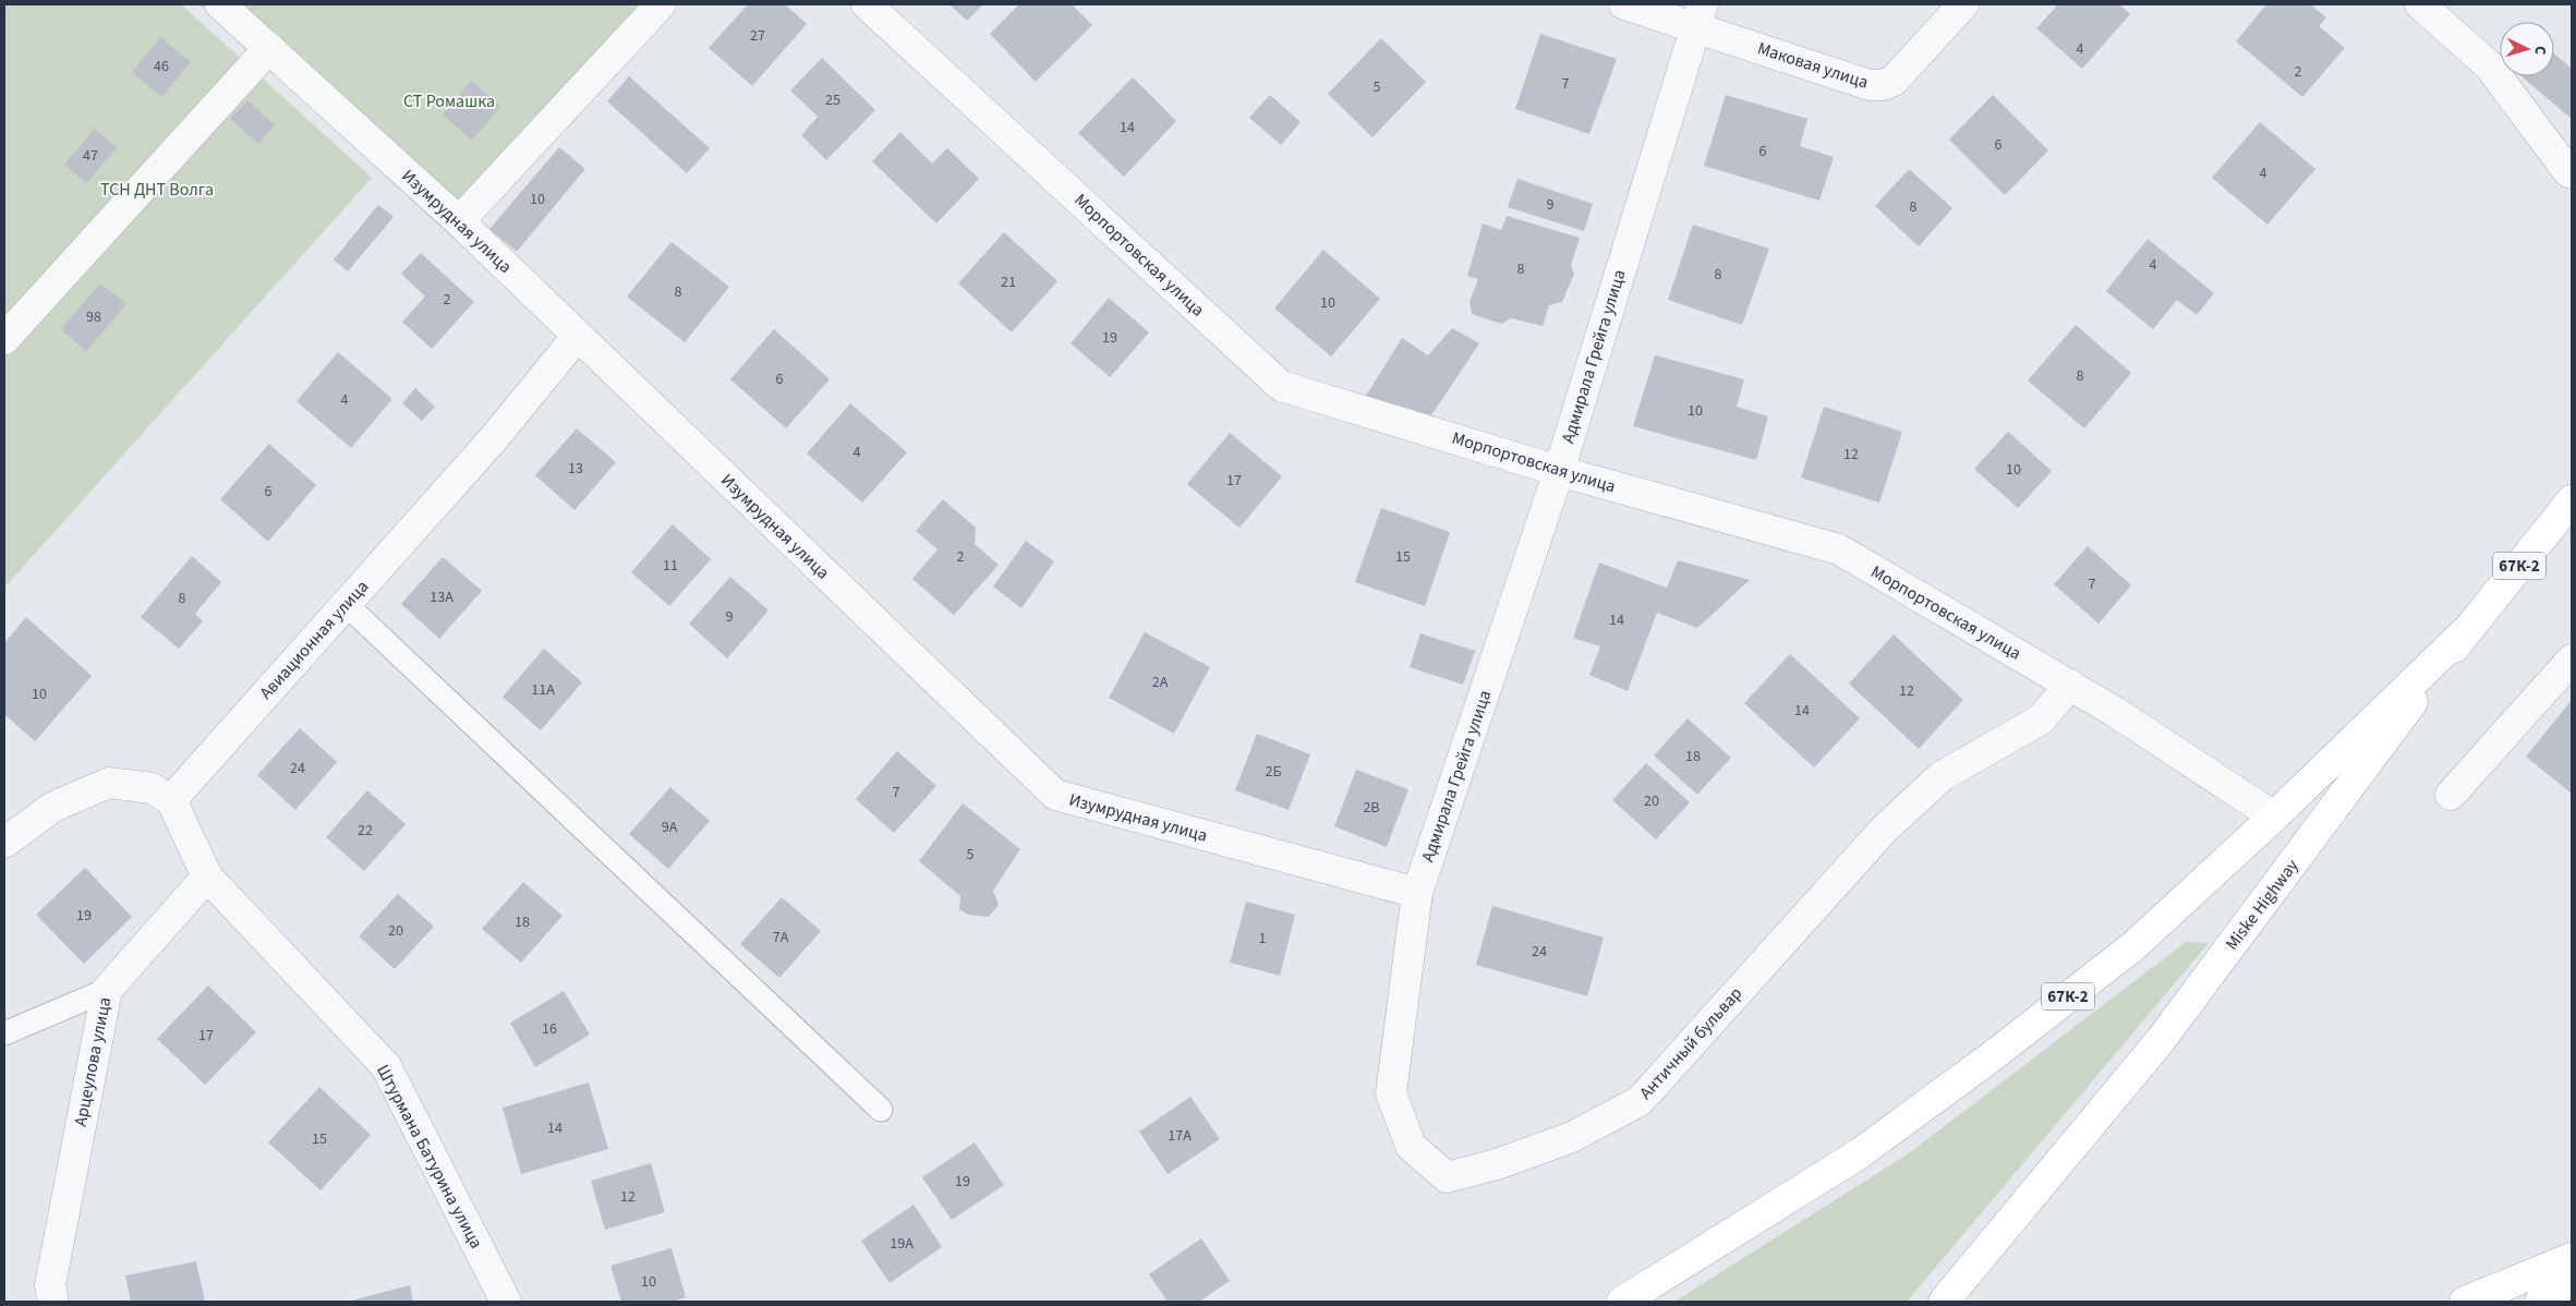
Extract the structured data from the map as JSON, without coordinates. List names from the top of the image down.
{
  "streets": {
    "main road": ["67К-2", "Miske Highway"],
    "street": [
      "Маковая улица",
      "Изумрудная улица",
      "Морпортовская улица",
      "Адмирала Грейга улица",
      "Авиационная улица",
      "Античный бульвар",
      "Арцеулова улица",
      "Штурмана Батурина улица"
    ]
  },
  "crossings": [
    ["Маковая улица", "Адмирала Грейга улица"],
    ["Изумрудная улица", "Адмирала Грейга улица"],
    ["Изумрудная улица", "Авиационная улица"],
    ["Изумрудная улица", "Античный бульвар"],
    ["Морпортовская улица", "Адмирала Грейга улица"],
    ["Морпортовская улица", "67К-2"],
    ["Морпортовская улица", "Античный бульвар"],
    ["Адмирала Грейга улица", "Античный бульвар"],
    ["67К-2", "Miske Highway"],
    ["Арцеулова улица", "Штурмана Батурина улица"]
  ],
  "parks": ["СТ Ромашка", "ТСН ДНТ Волга"],
  "house_numbers": [
    "27",
    "4",
    "46",
    "2",
    "7",
    "5",
    "25",
    "14",
    "6",
    "6",
    "47",
    "4",
    "10",
    "9",
    "8",
    "4",
    "8",
    "8",
    "21",
    "8",
    "2",
    "10",
    "98",
    "19",
    "8",
    "6",
    "4",
    "10",
    "4",
    "12",
    "13",
    "10",
    "17",
    "6",
    "2",
    "15",
    "11",
    "7",
    "13А",
    "8",
    "9",
    "14",
    "2А",
    "11А",
    "12",
    "10",
    "14",
    "18",
    "24",
    "2Б",
    "7",
    "20",
    "2В",
    "9А",
    "22",
    "5",
    "19",
    "18",
    "20",
    "7А",
    "1",
    "24",
    "16",
    "17",
    "14",
    "17А",
    "15",
    "19",
    "12",
    "19А",
    "10"
  ],
  "north": "right"
}
